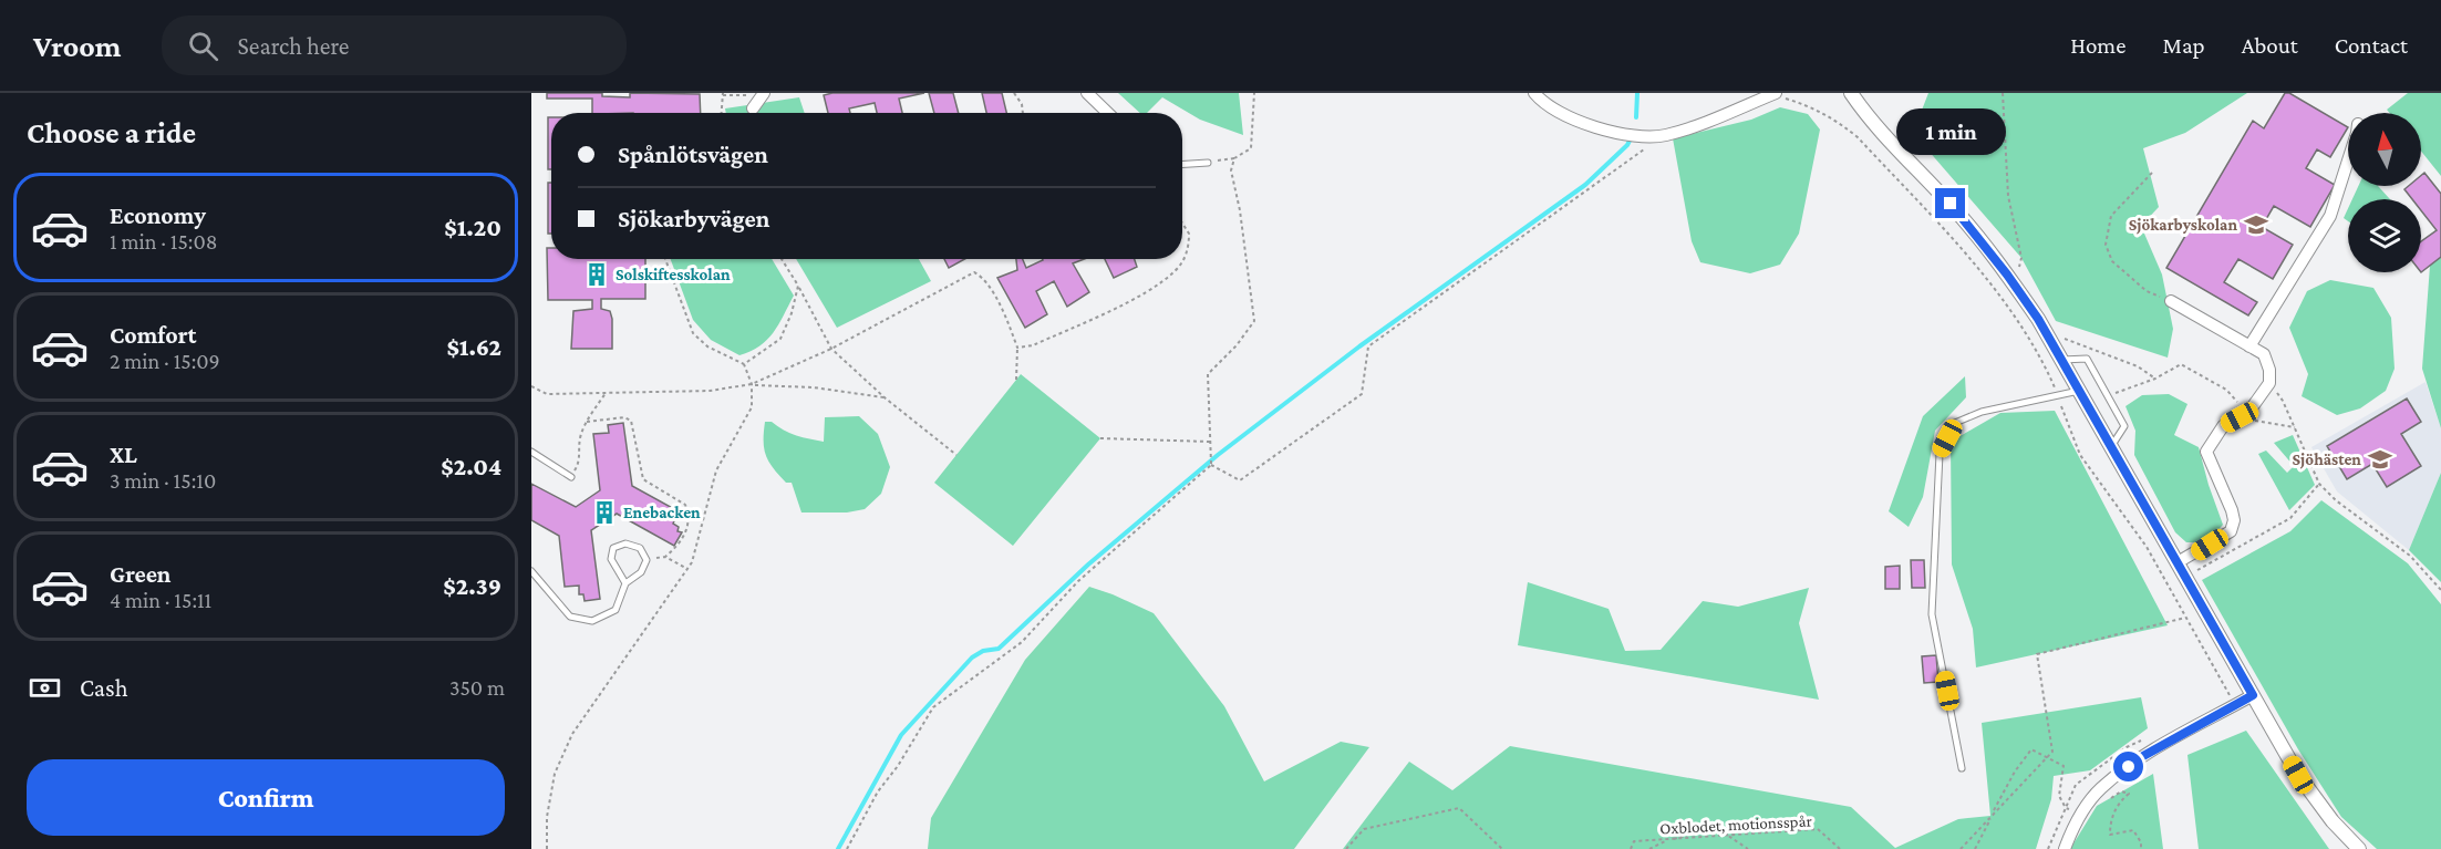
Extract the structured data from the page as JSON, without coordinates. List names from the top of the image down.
{
  "streets": {
    "path": ["Oxblodet, motionsspår"]
  },
  "places": {
    "school or university": ["Sjökarbyskolan", "Sjöhästen"],
    "building": ["Solskiftesskolan", "Enebacken"]
  },
  "north": "top",
  "page": {
    "header": "Vroom",
    "search": "Search here",
    "nav": [
      "Home",
      "Map",
      "About",
      "Contact"
    ],
    "heading": "Choose a ride",
    "bubble": "1 min",
    "banner": ["Spånlötsvägen", "Sjökarbyvägen"],
    "list": [
      {
        "name": "Economy",
        "note": "1 min · 15:08",
        "value": "$1.20"
      },
      {
        "name": "Comfort",
        "note": "2 min · 15:09",
        "value": "$1.62"
      },
      {
        "name": "XL",
        "note": "3 min · 15:10",
        "value": "$2.04"
      },
      {
        "name": "Green",
        "note": "4 min · 15:11",
        "value": "$2.39"
      }
    ],
    "pay": ["Cash", "350 m"],
    "buttons": "Confirm"
  }
}
